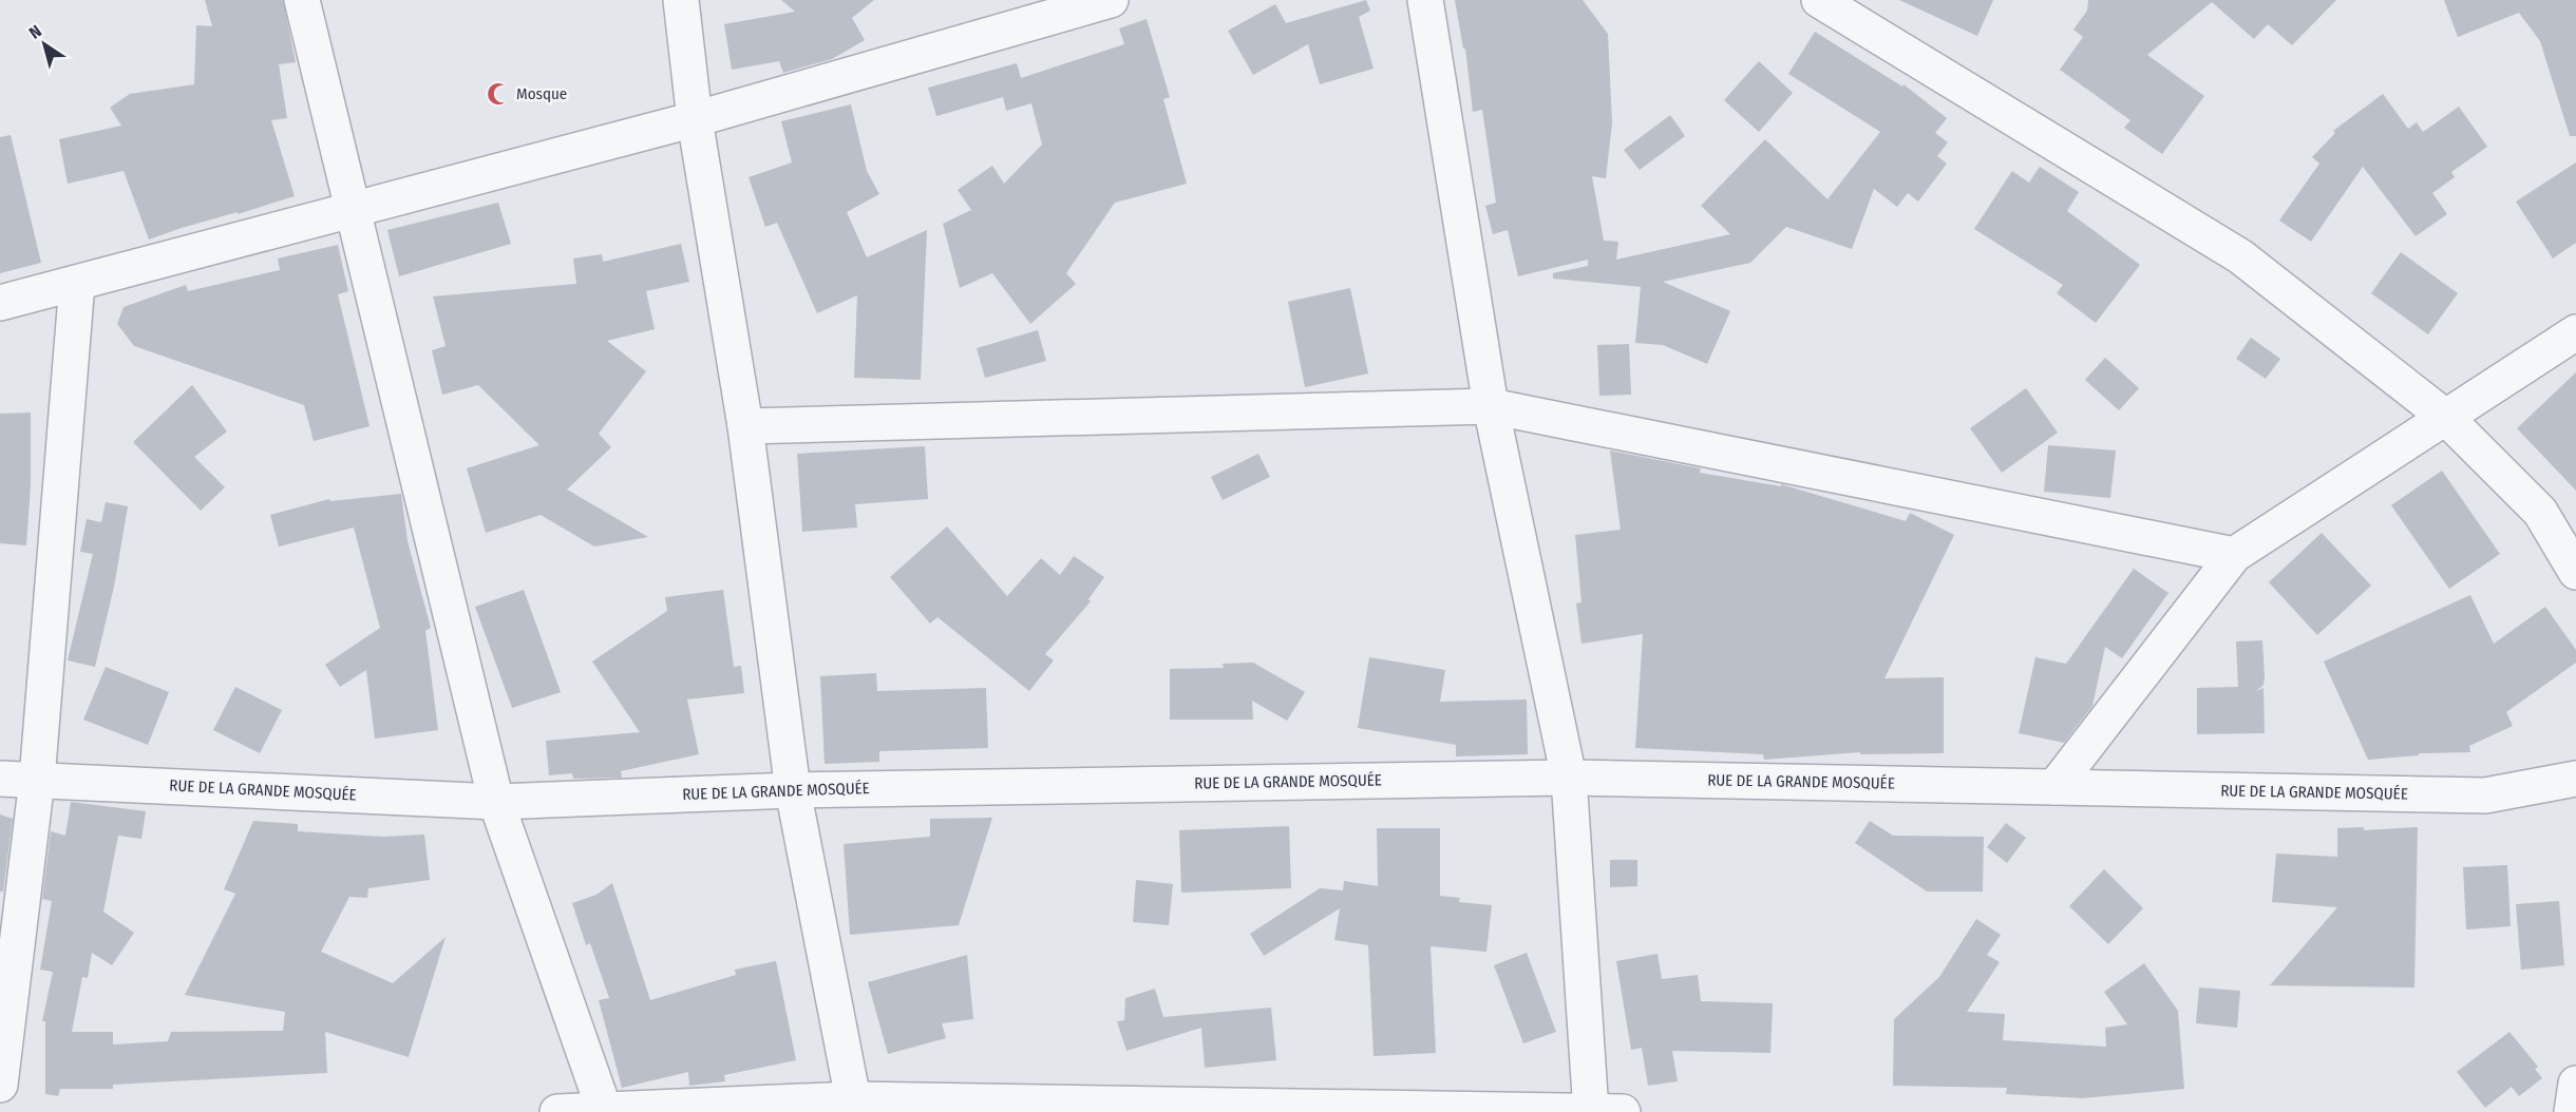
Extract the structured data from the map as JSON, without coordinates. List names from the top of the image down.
{
  "streets": {
    "street": ["RUE DE LA GRANDE MOSQUÉE"]
  },
  "places": {
    "mosque": ["Mosque"]
  },
  "north": "top left"
}
